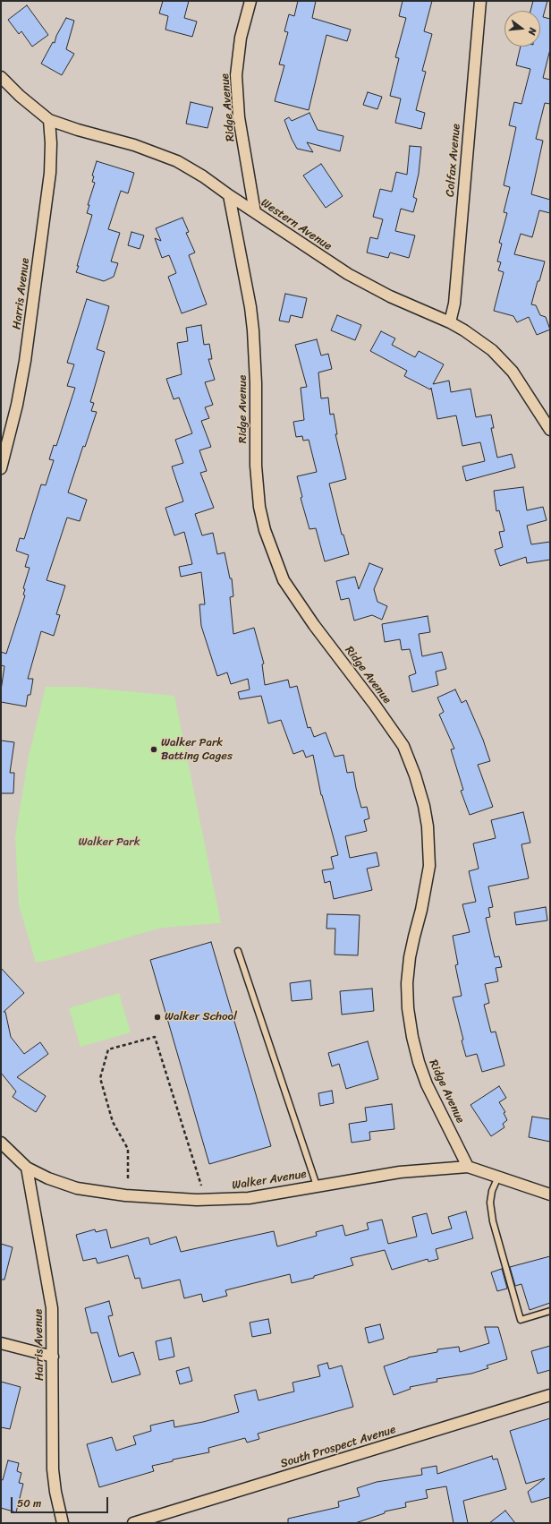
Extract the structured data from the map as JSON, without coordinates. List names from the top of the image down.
{
  "streets": {
    "street": [
      "Ridge Avenue",
      "Colfax Avenue",
      "Western Avenue",
      "Harris Avenue",
      "Walker Avenue",
      "South Prospect Avenue"
    ]
  },
  "crossings": [
    ["Ridge Avenue", "Western Avenue"],
    ["Ridge Avenue", "Walker Avenue"],
    ["Colfax Avenue", "Western Avenue"],
    ["Western Avenue", "Harris Avenue"],
    ["Harris Avenue", "Walker Avenue"]
  ],
  "parks": ["Walker Park"],
  "places": ["Walker Park Batting Cages", "Walker School"],
  "scale_bar": "50 m",
  "north": "right"
}
